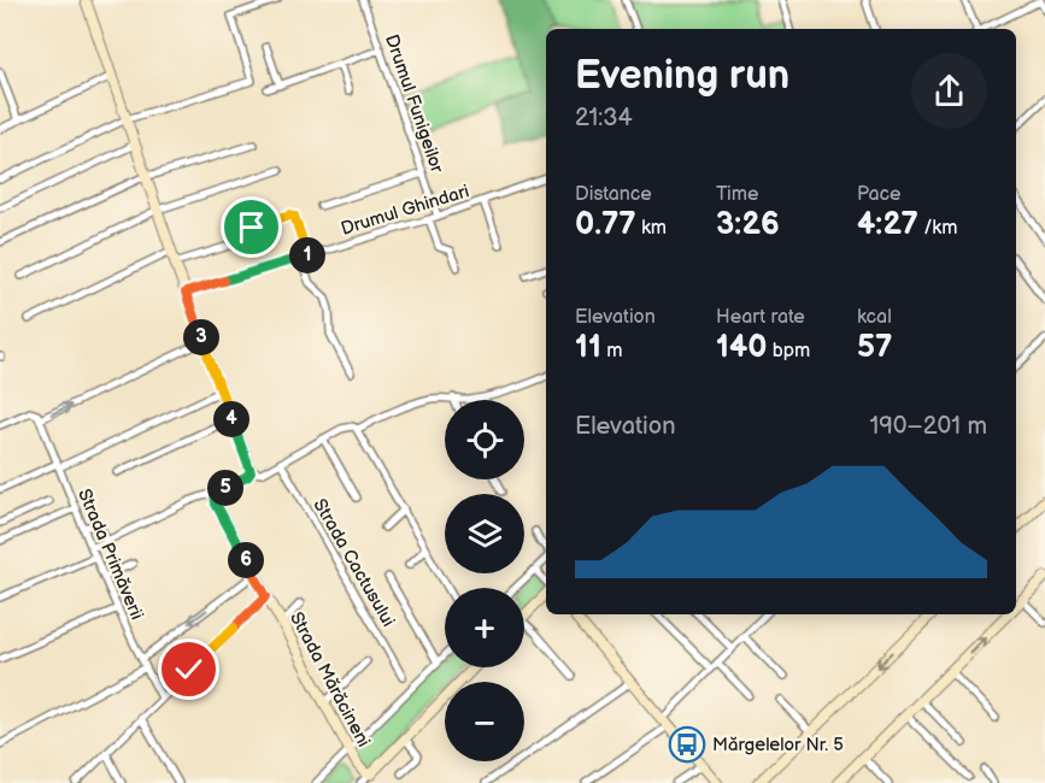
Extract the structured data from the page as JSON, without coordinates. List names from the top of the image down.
{
  "streets": {
    "street": [
      "Drumul Funigeilor",
      "Drumul Ghindari",
      "Strada Primăverii",
      "Strada Cactusului",
      "Strada Mărăcineni"
    ]
  },
  "crossings": [
    ["Drumul Funigeilor", "Drumul Ghindari"]
  ],
  "places": {
    "bus stop": ["Mărgelelor Nr. 5"]
  },
  "page": {
    "heading": ["Evening run", "21:34"],
    "stats": [
      ["Distance", "0.77 km"],
      ["Time", "3:26"],
      ["Pace", "4:27 /km"],
      ["Elevation", "11 m"],
      ["Heart rate", "140 bpm"],
      ["kcal", "57"]
    ],
    "pins": [
      "1",
      "3",
      "4",
      "5",
      "6"
    ],
    "chart": ["Elevation", "190–201 m"],
    "map_buttons": ["+", "−"]
  }
}
